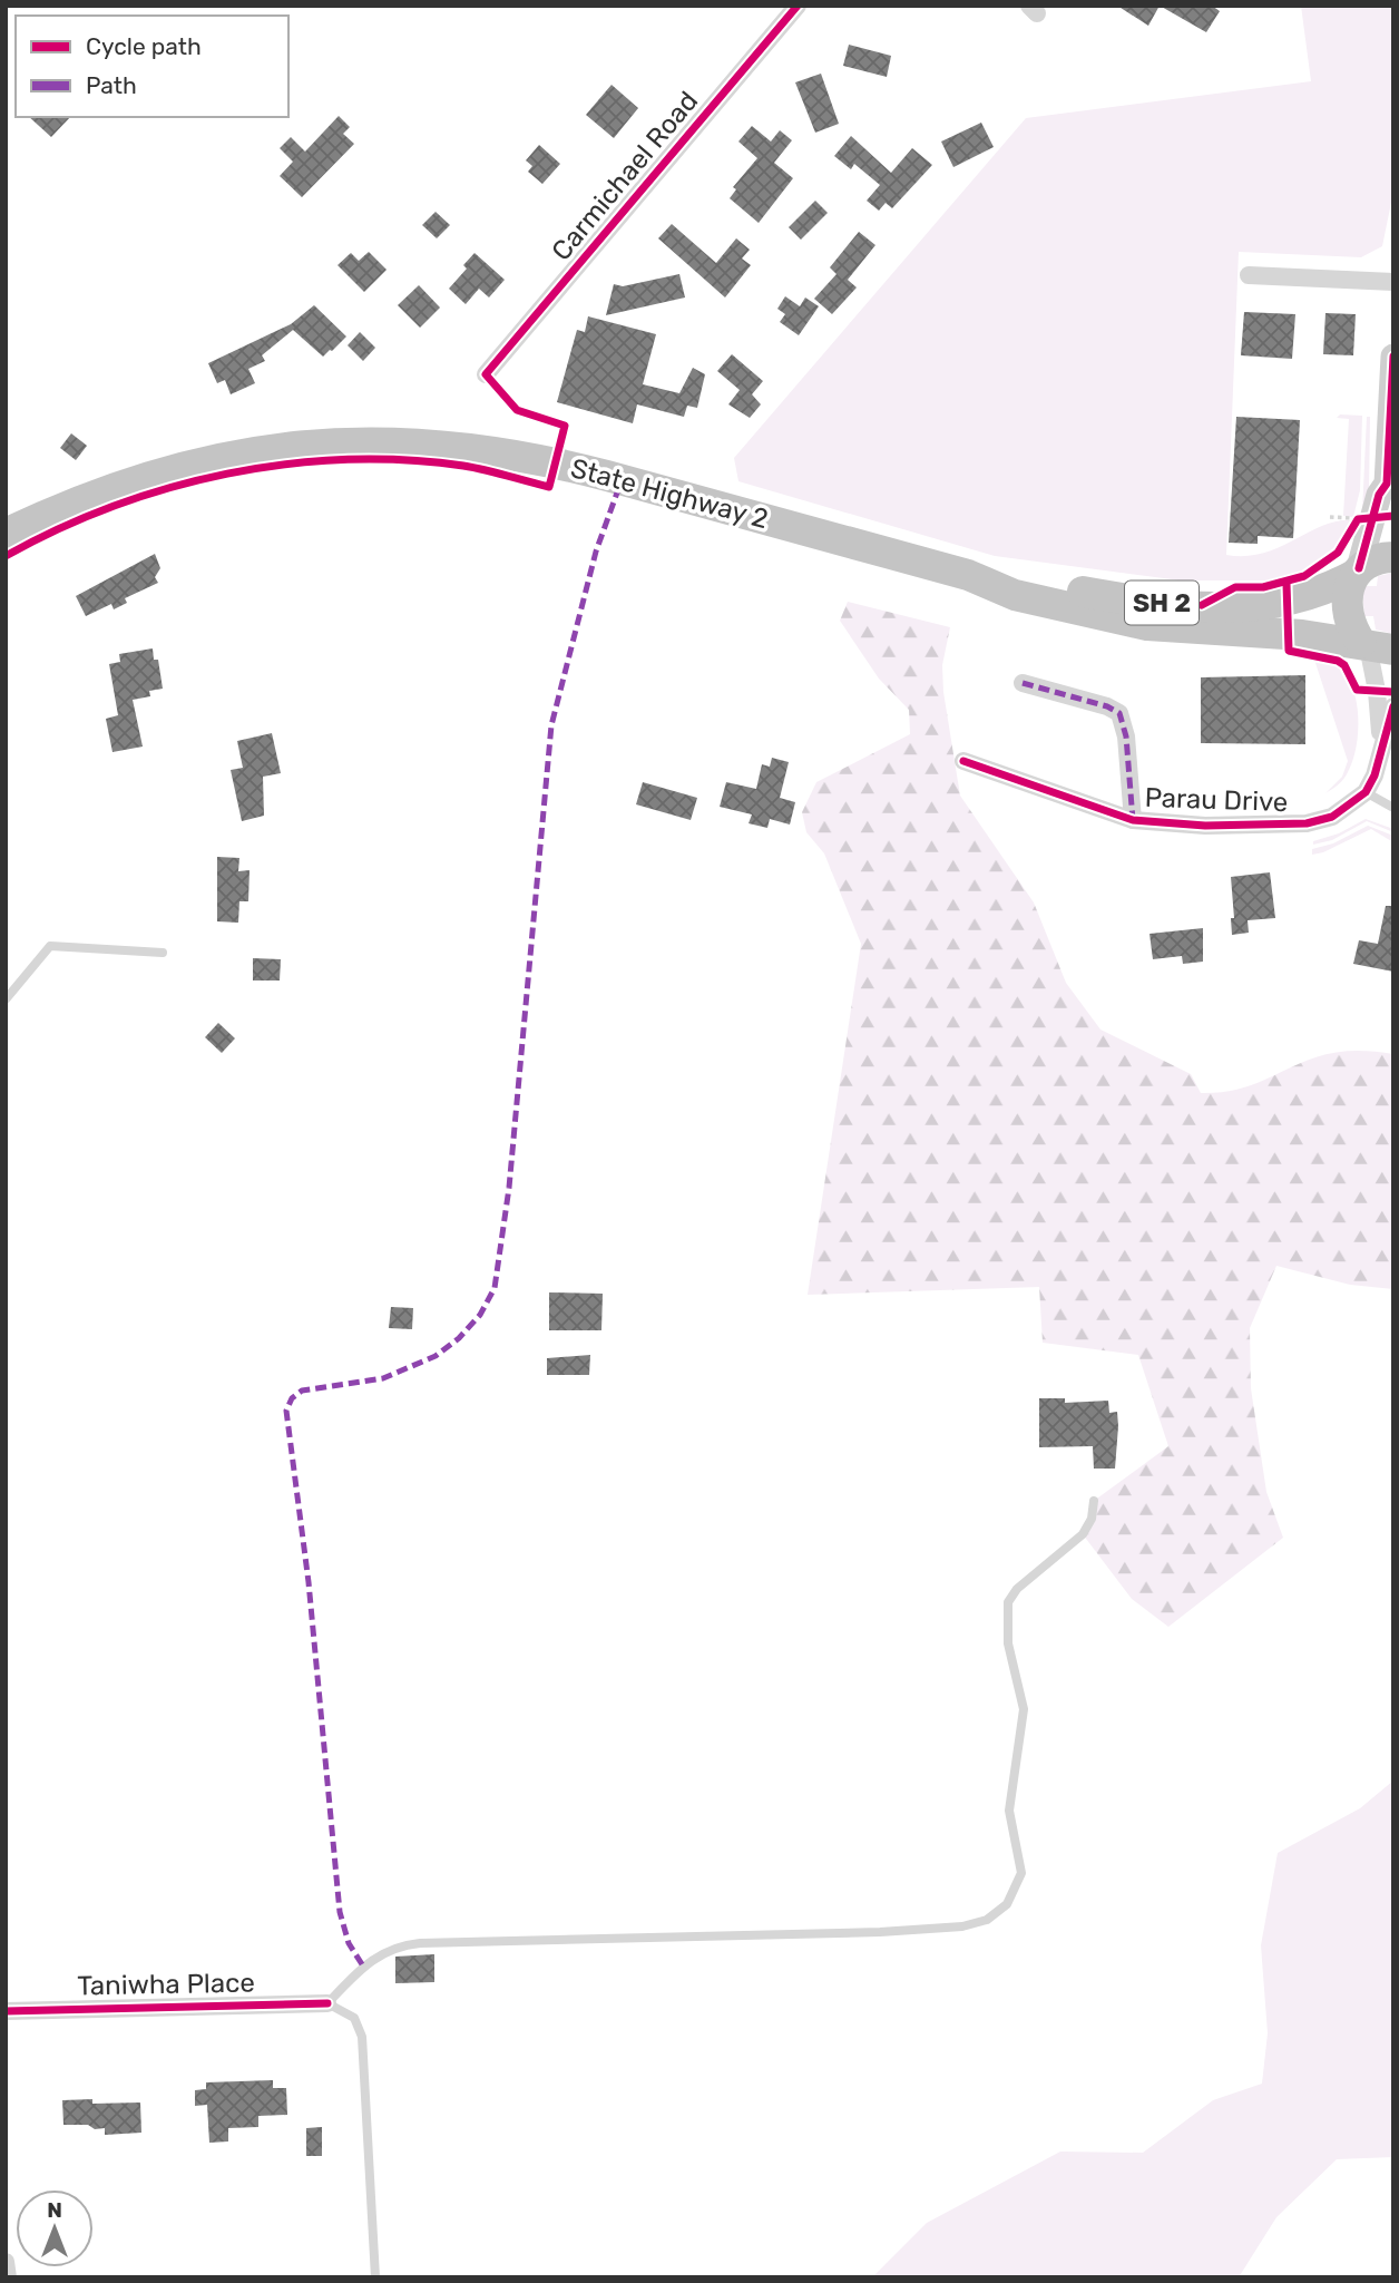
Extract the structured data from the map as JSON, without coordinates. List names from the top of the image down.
{
  "streets": {
    "highway": ["State Highway 2", "SH 2"],
    "street": ["Carmichael Road", "Parau Drive", "Taniwha Place"]
  },
  "crossings": [
    ["State Highway 2", "SH 2"]
  ],
  "legend": ["Cycle path", "Path"],
  "north": "top"
}
